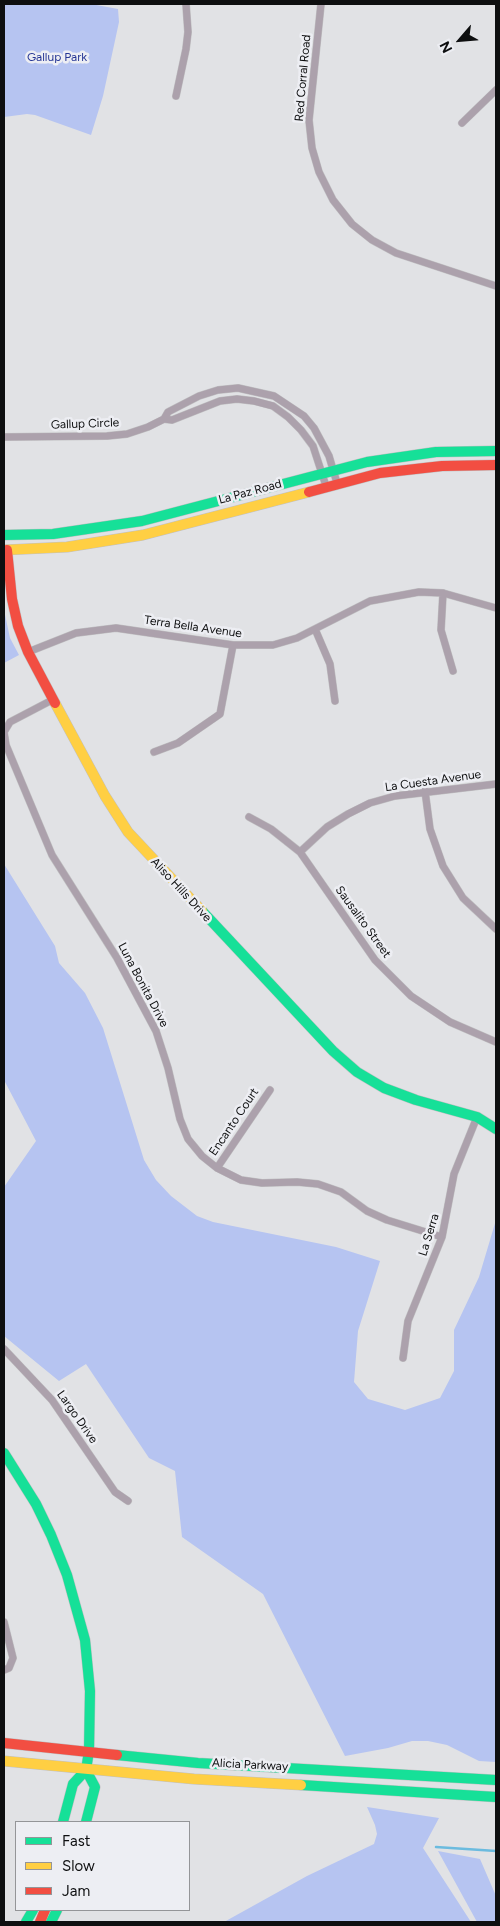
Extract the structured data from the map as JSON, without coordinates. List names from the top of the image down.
{
  "streets": {
    "main road": ["La Paz Road", "Aliso Hills Drive", "Alicia Parkway"],
    "street": [
      "Red Corral Road",
      "Gallup Circle",
      "Terra Bella Avenue",
      "La Cuesta Avenue",
      "Sausalito Street",
      "Luna Bonita Drive",
      "Encanto Court",
      "La Serra",
      "Largo Drive"
    ]
  },
  "crossings": [
    ["Gallup Circle", "La Paz Road"],
    ["La Paz Road", "Aliso Hills Drive"],
    ["Terra Bella Avenue", "Aliso Hills Drive"],
    ["La Cuesta Avenue", "Sausalito Street"],
    ["Aliso Hills Drive", "Luna Bonita Drive"],
    ["Aliso Hills Drive", "La Serra"],
    ["Luna Bonita Drive", "Encanto Court"],
    ["Luna Bonita Drive", "La Serra"]
  ],
  "parks": ["Gallup Park"],
  "legend": ["Fast", "Slow", "Jam"],
  "north": "bottom left"
}
